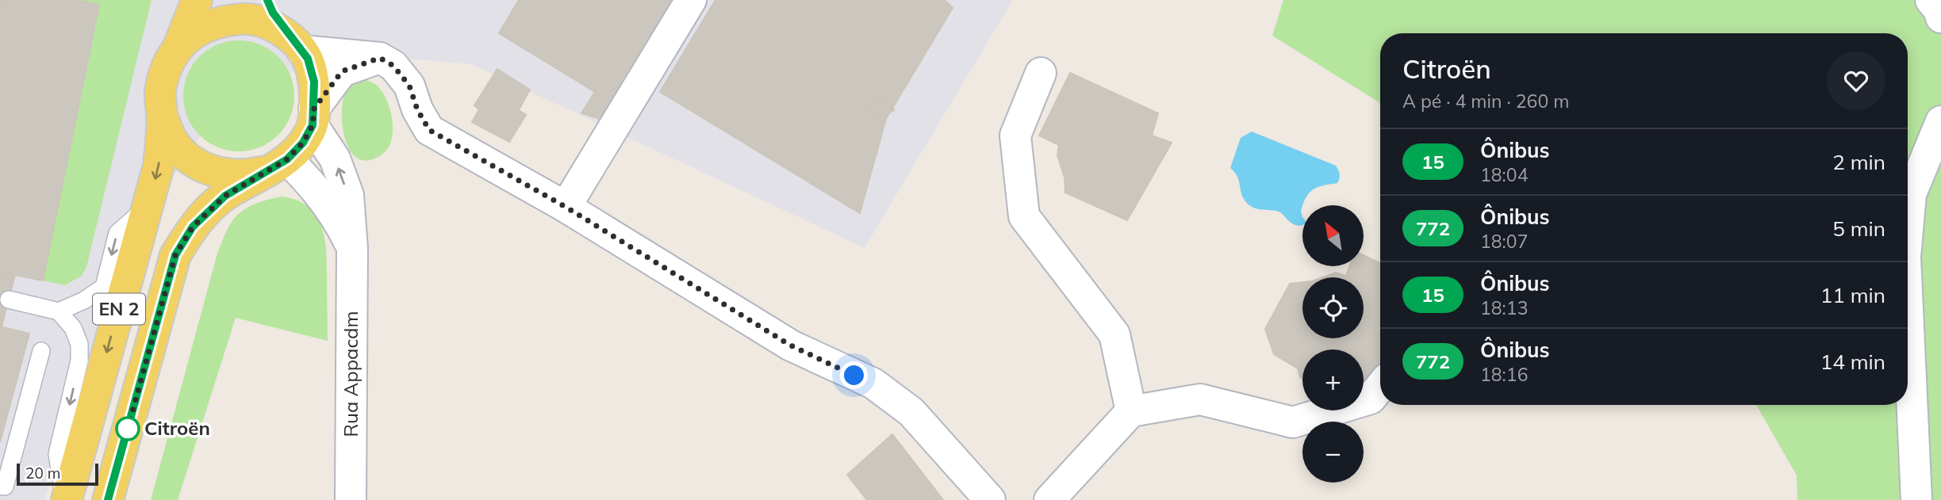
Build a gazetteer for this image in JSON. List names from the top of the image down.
{
  "streets": {
    "main road": ["EN 2"],
    "street": ["Rua Appacdm"]
  },
  "crossings": [
    ["EN 2", "Rua Appacdm"]
  ],
  "places": ["Citroën"],
  "lines": ["bus line 15"],
  "scale_bar": "20 m",
  "north": "top left",
  "page": {
    "heading": ["Citroën", "A pé · 4 min · 260 m"],
    "list": [
      {
        "mark": "15",
        "name": "Ônibus",
        "note": "18:04",
        "value": "2 min"
      },
      {
        "mark": "772",
        "name": "Ônibus",
        "note": "18:07",
        "value": "5 min"
      },
      {
        "mark": "15",
        "name": "Ônibus",
        "note": "18:13",
        "value": "11 min"
      },
      {
        "mark": "772",
        "name": "Ônibus",
        "note": "18:16",
        "value": "14 min"
      }
    ],
    "map_buttons": ["+", "−"],
    "scale": "20 m"
  }
}
